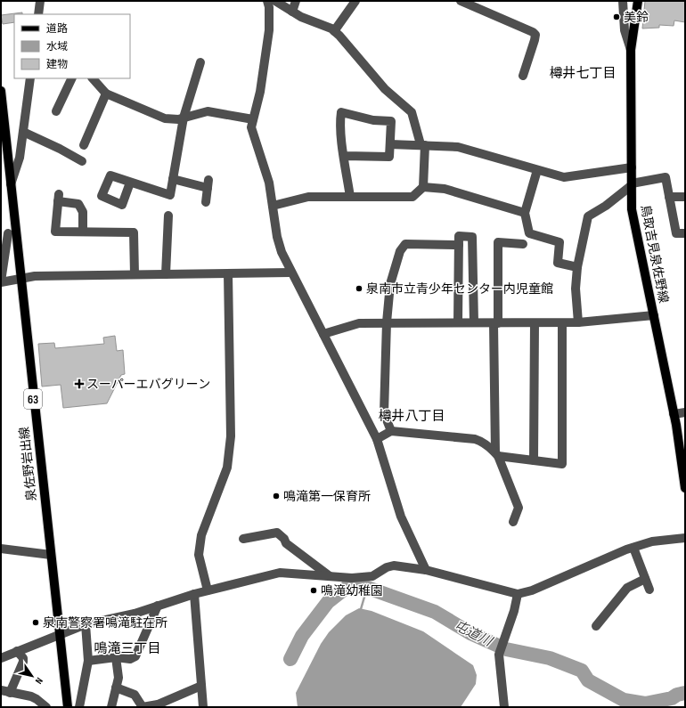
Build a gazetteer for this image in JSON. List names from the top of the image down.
{
  "streets": {
    "main road": ["鳥取吉見泉佐野線", "63", "泉佐野岩出線"]
  },
  "districts": ["樽井七丁目", "樽井八丁目", "鳴滝三丁目"],
  "water": ["屯道川"],
  "places": {
    "other": [
      "美鈴",
      "泉南市立青少年センター内児童館",
      "鳴滝第一保育所",
      "鳴滝幼稚園",
      "泉南警察署鳴滝駐在所"
    ],
    "health": ["スーパーエバグリーン"]
  },
  "legend": ["道路", "水域", "建物"],
  "north": "bottom right"
}
